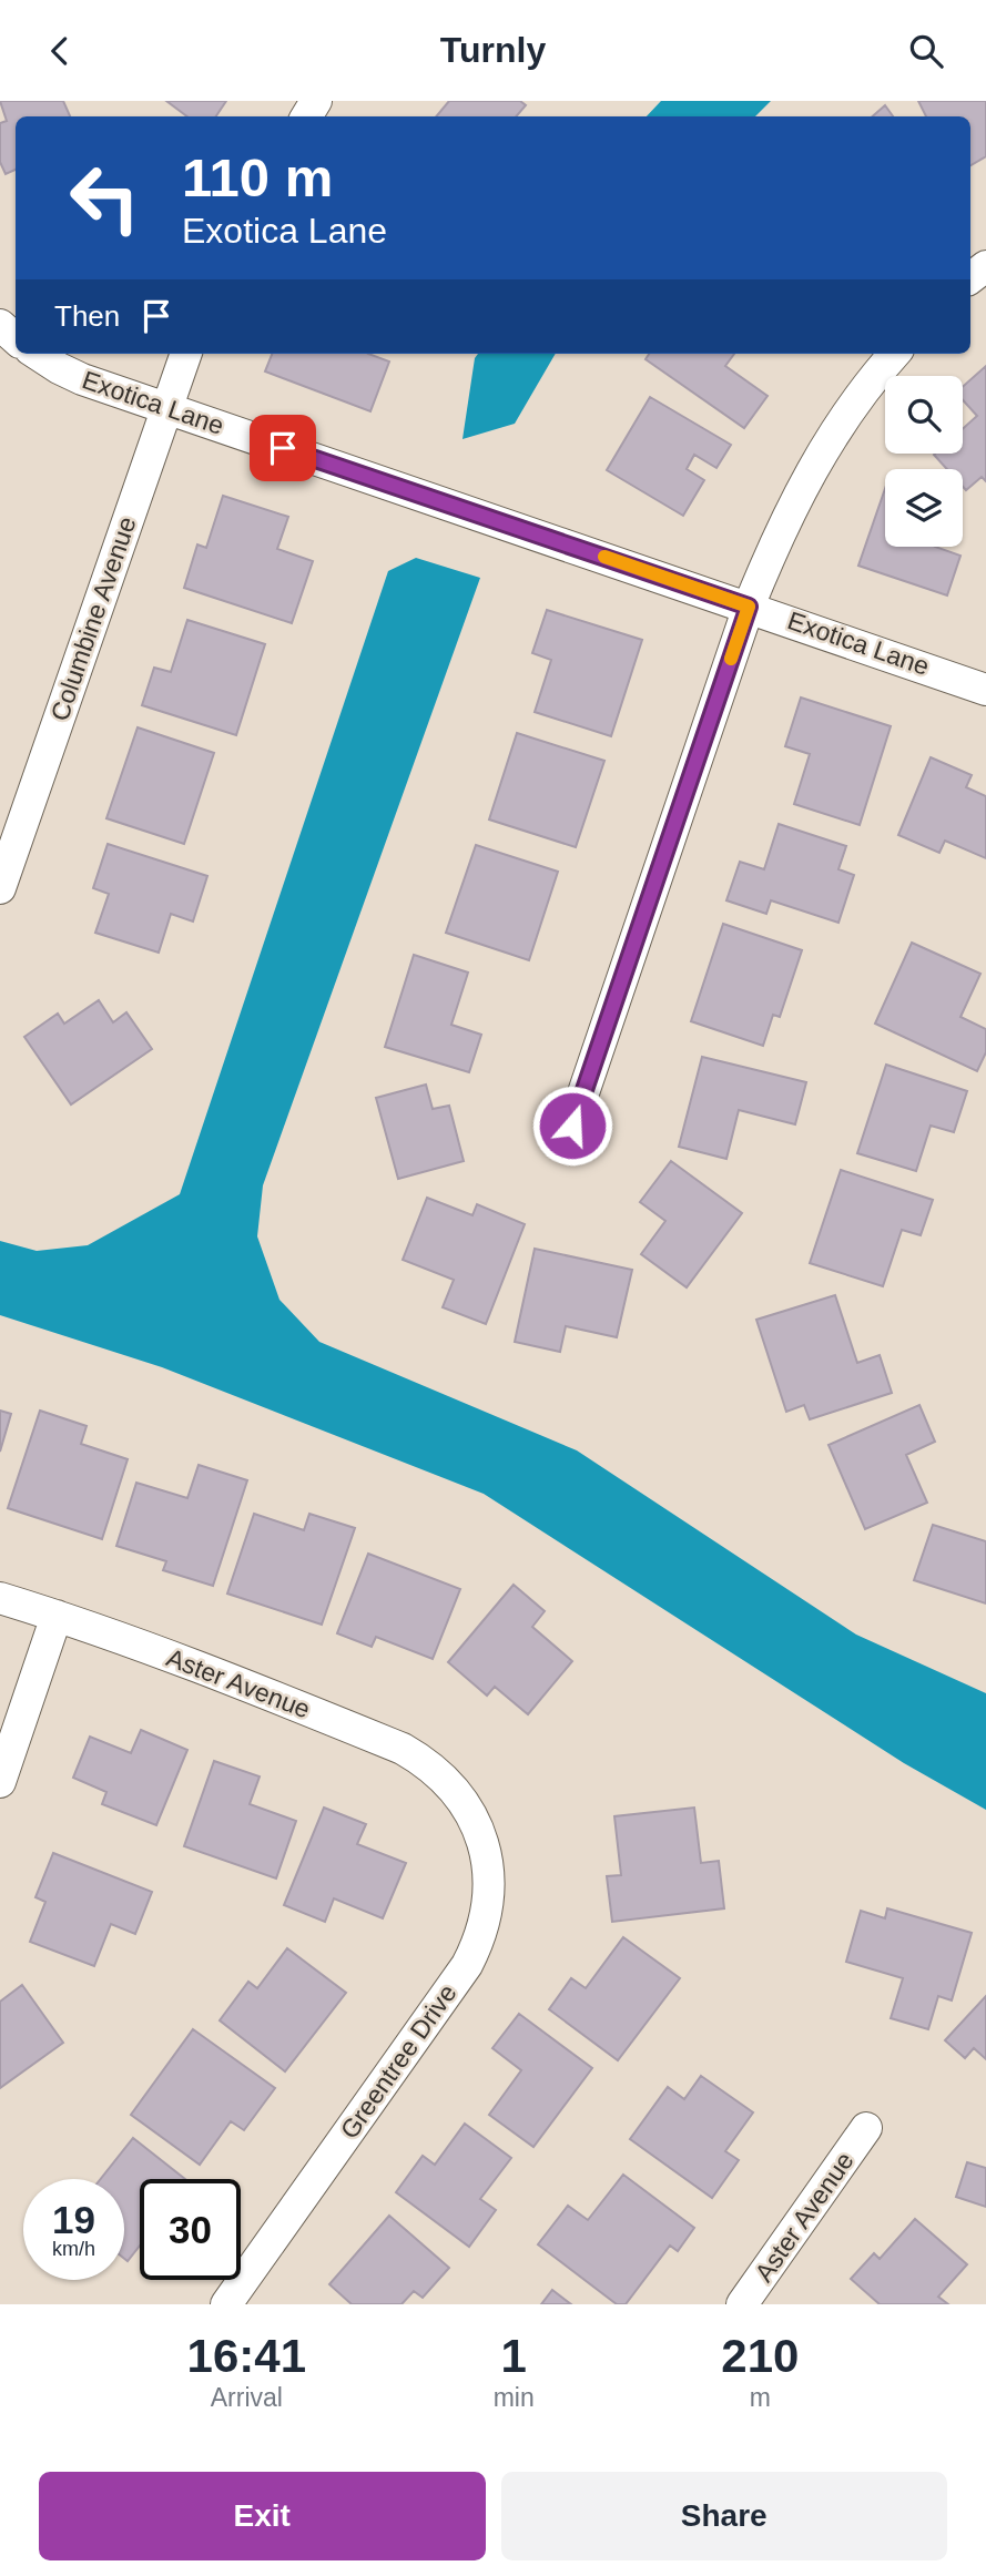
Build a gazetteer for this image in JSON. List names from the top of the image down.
{
  "streets": {
    "street": [
      "Exotica Lane",
      "Columbine Avenue",
      "Aster Avenue",
      "Greentree Drive"
    ]
  },
  "crossings": [
    ["Exotica Lane", "Columbine Avenue"],
    ["Aster Avenue", "Greentree Drive"]
  ],
  "page": {
    "header": "Turnly",
    "turn": ["110 m", "Exotica Lane"],
    "then": "Then",
    "speed": "19 km/h",
    "limit": "30",
    "eta": [
      "16:41",
      "Arrival",
      "1",
      "min",
      "210",
      "m"
    ],
    "buttons": ["Exit", "Share"]
  }
}
